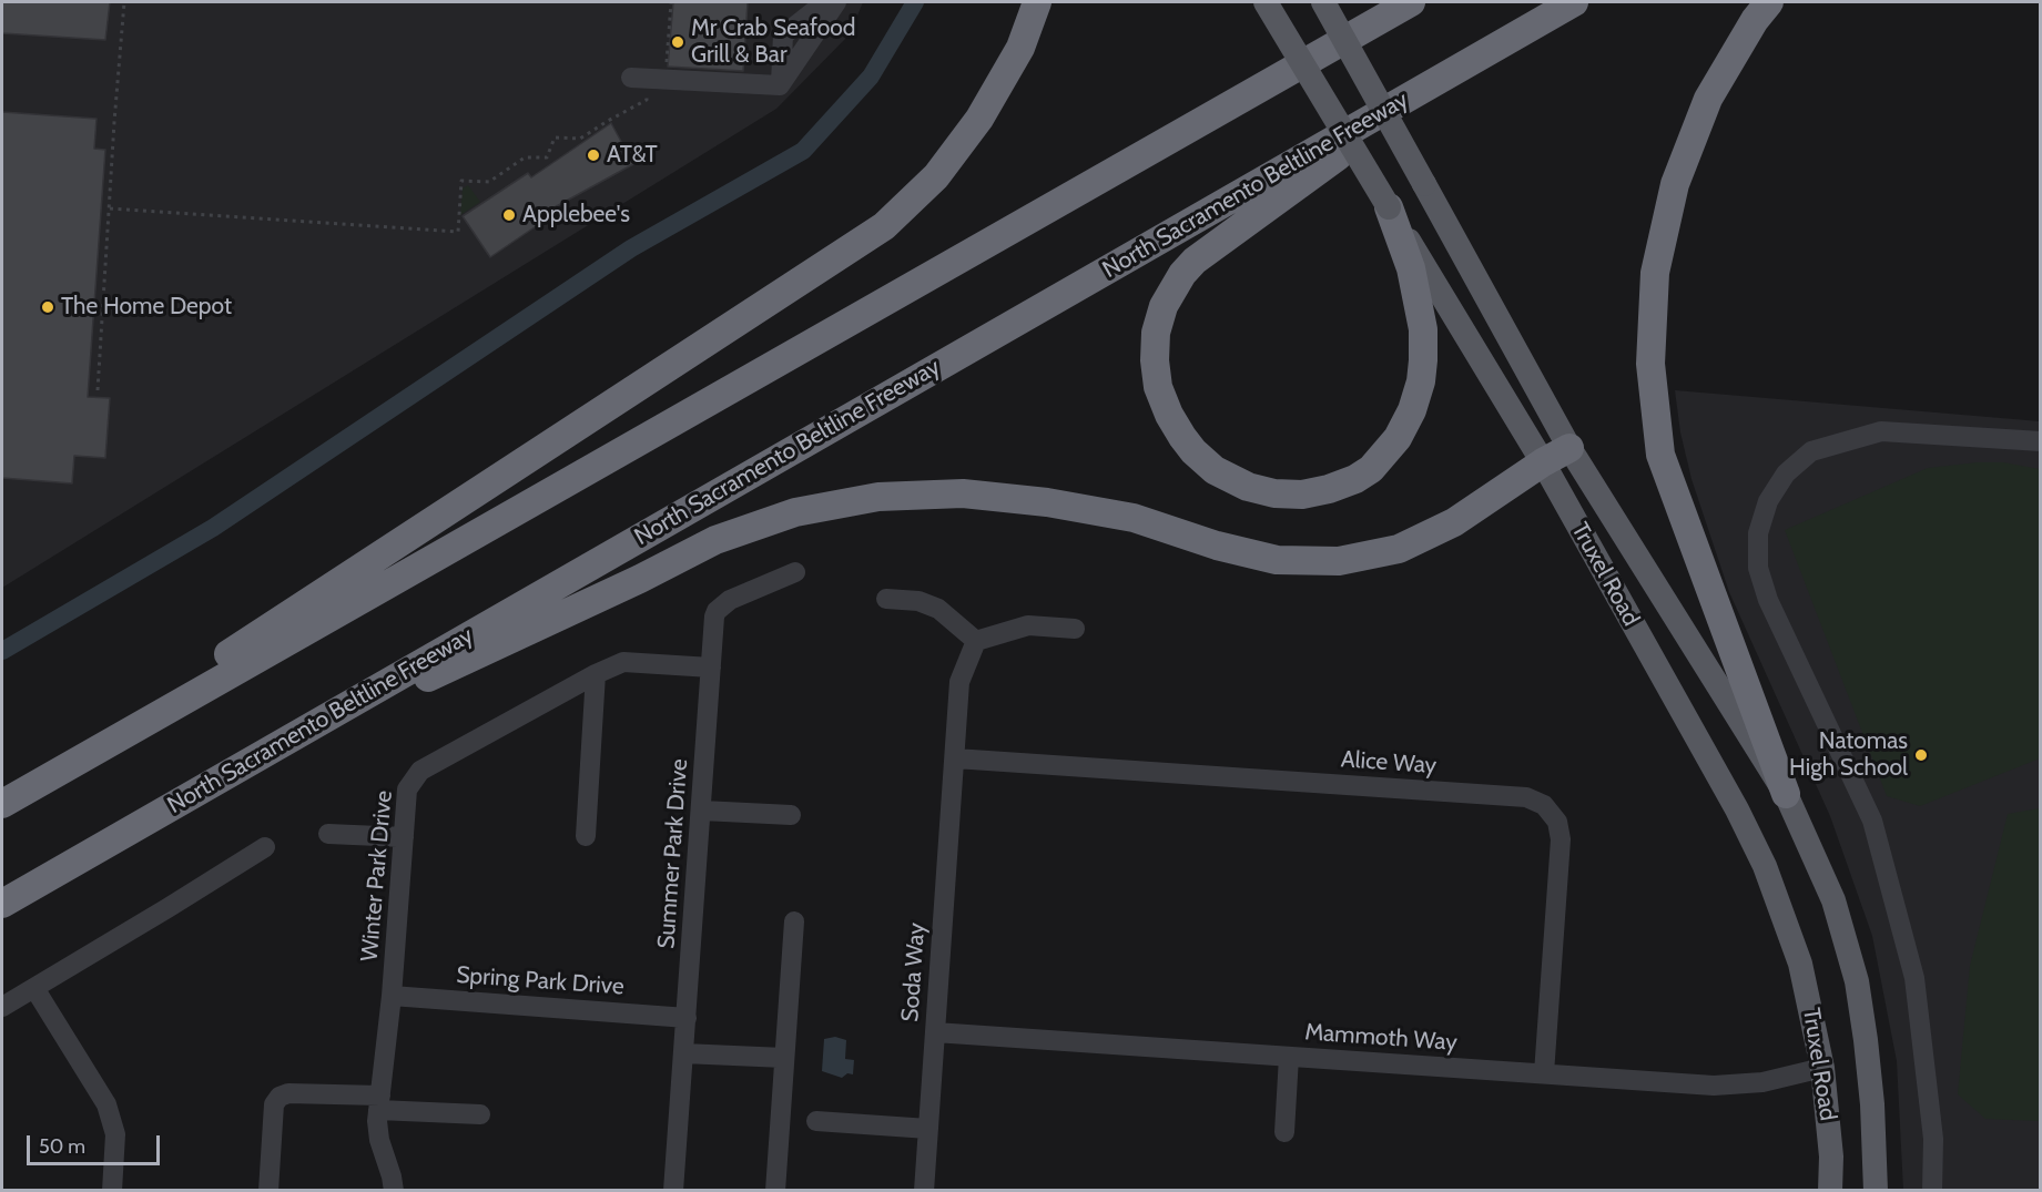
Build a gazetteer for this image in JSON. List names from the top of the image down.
{
  "streets": {
    "highway": ["North Sacramento Beltline Freeway"],
    "main road": ["Truxel Road"],
    "street": [
      "Alice Way",
      "Summer Park Drive",
      "Winter Park Drive",
      "Soda Way",
      "Spring Park Drive",
      "Mammoth Way"
    ]
  },
  "crossings": [
    ["Truxel Road", "Mammoth Way"],
    ["Alice Way", "Soda Way"],
    ["Alice Way", "Mammoth Way"],
    ["Summer Park Drive", "Spring Park Drive"],
    ["Winter Park Drive", "Spring Park Drive"],
    ["Soda Way", "Mammoth Way"]
  ],
  "places": [
    "Mr Crab Seafood Grill & Bar",
    "AT&T",
    "Applebee's",
    "The Home Depot",
    "Natomas High School"
  ],
  "scale_bar": "50 m"
}
